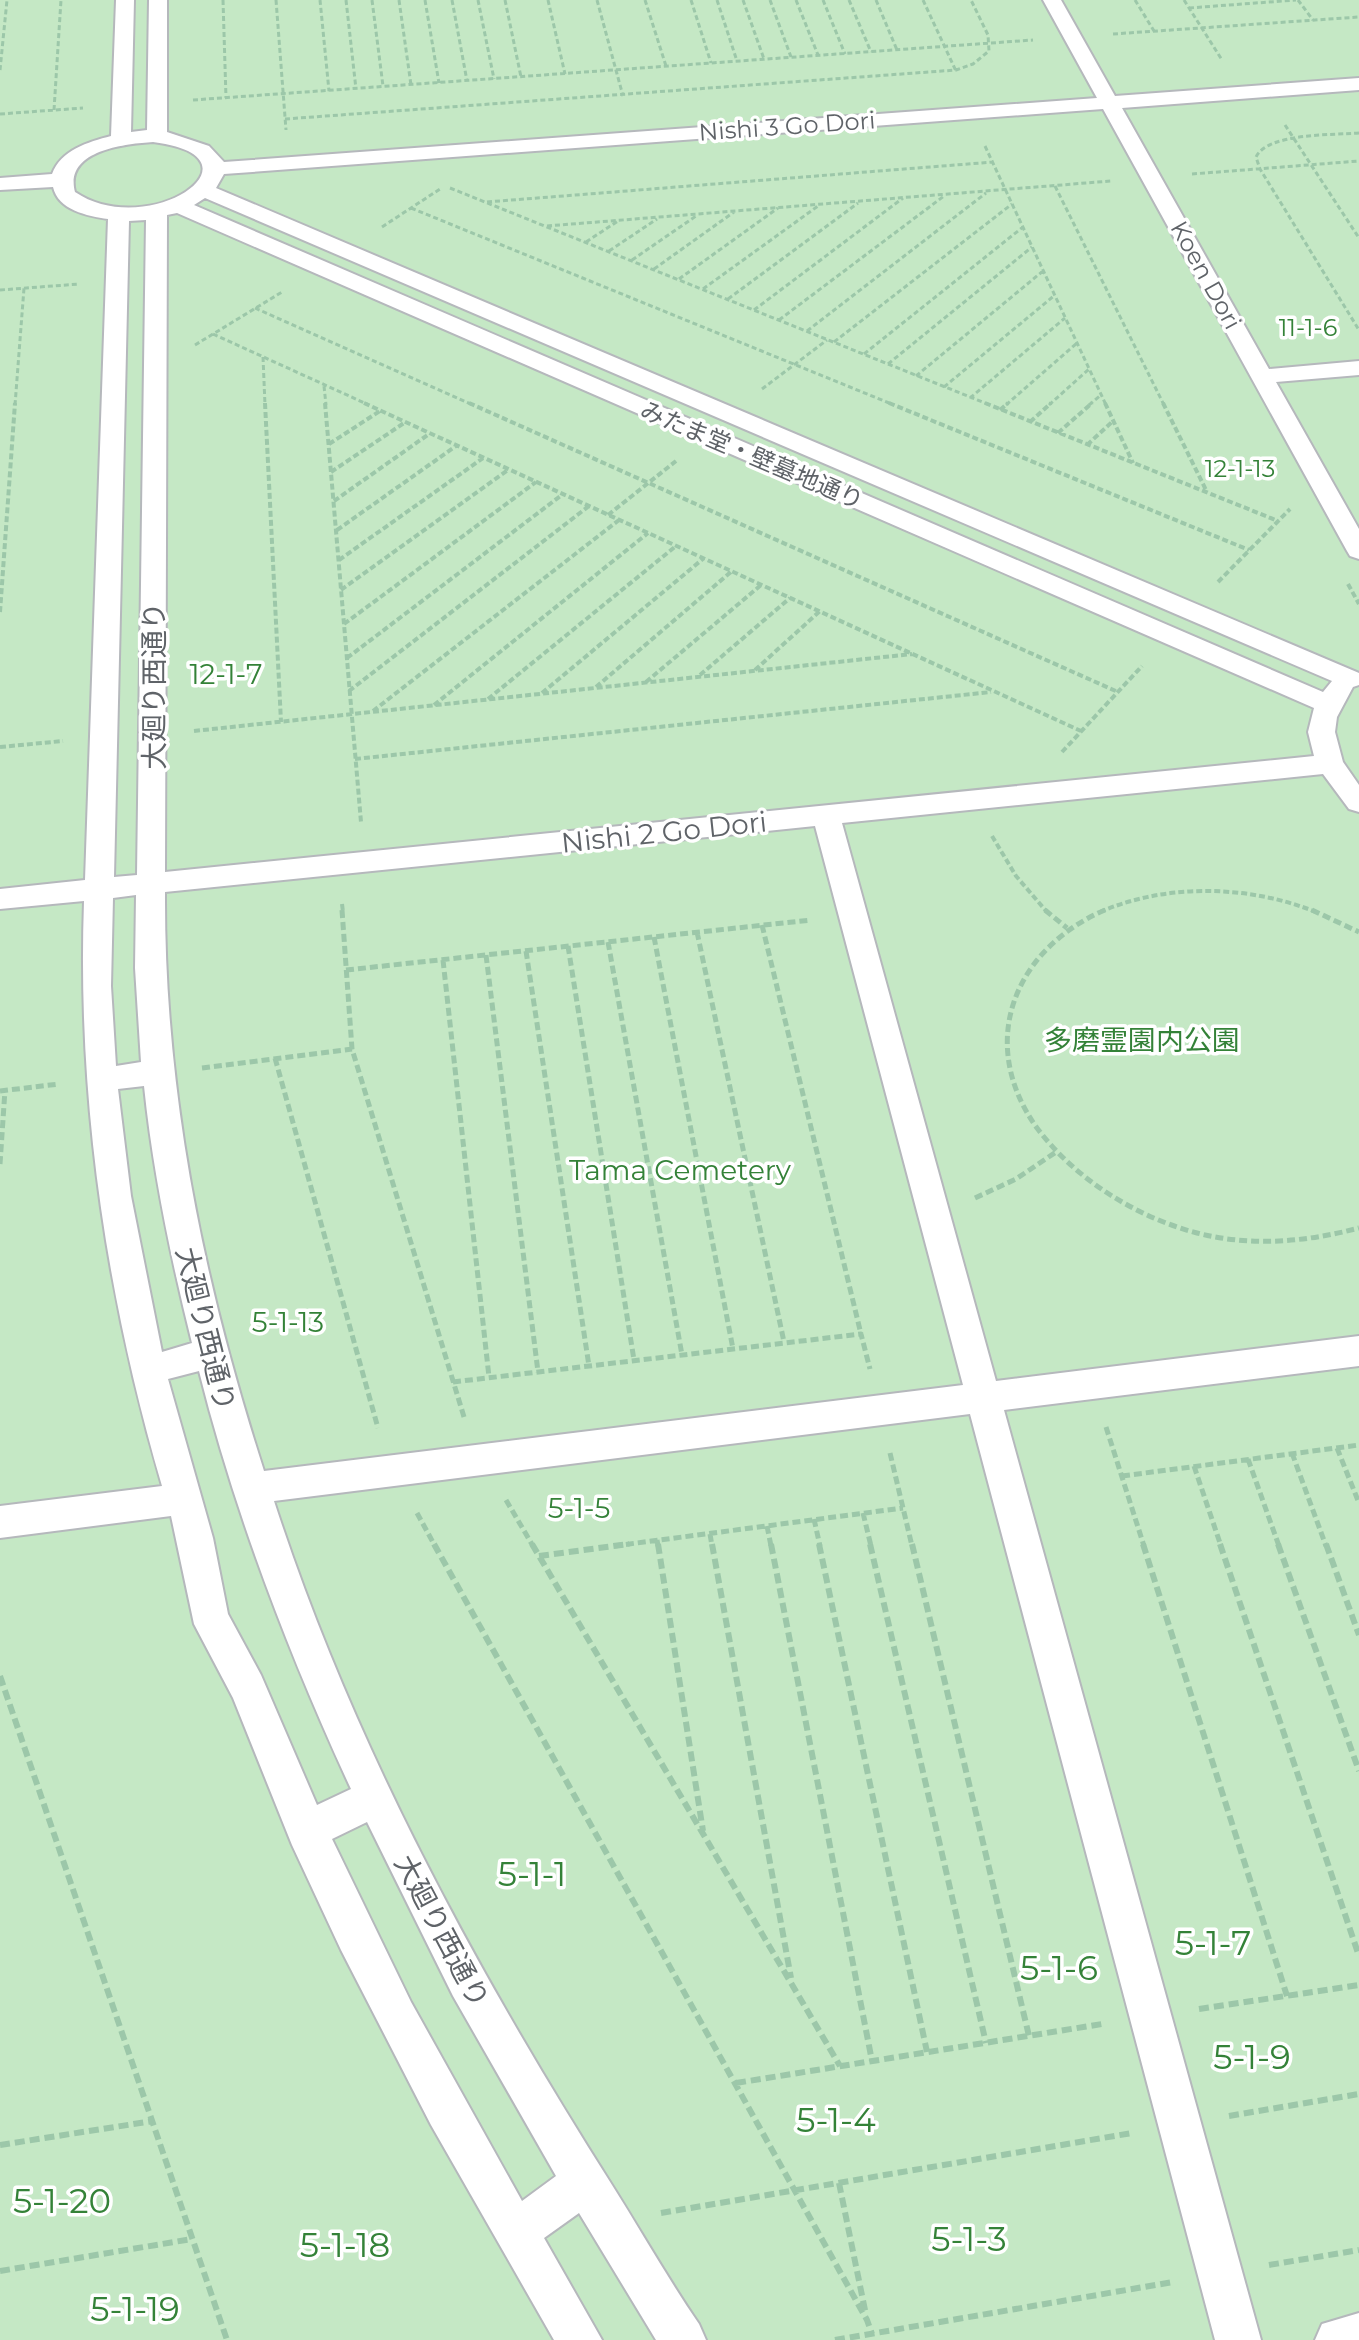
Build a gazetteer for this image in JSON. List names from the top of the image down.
{
  "streets": {
    "lane": [
      "Nishi 3 Go Dori",
      "Koen Dori",
      "みたま堂・壁墓地通り",
      "大廻り西通り",
      "Nishi 2 Go Dori"
    ]
  },
  "crossings": [
    ["Nishi 3 Go Dori", "Koen Dori"],
    ["みたま堂・壁墓地通り", "大廻り西通り"],
    ["大廻り西通り", "Nishi 2 Go Dori"]
  ],
  "parks": [
    "11-1-6",
    "12-1-13",
    "12-1-7",
    "多磨霊園内公園",
    "Tama Cemetery",
    "5-1-13",
    "5-1-5",
    "5-1-1",
    "5-1-7",
    "5-1-6",
    "5-1-9",
    "5-1-4",
    "5-1-20",
    "5-1-3",
    "5-1-18",
    "5-1-19"
  ]
}
